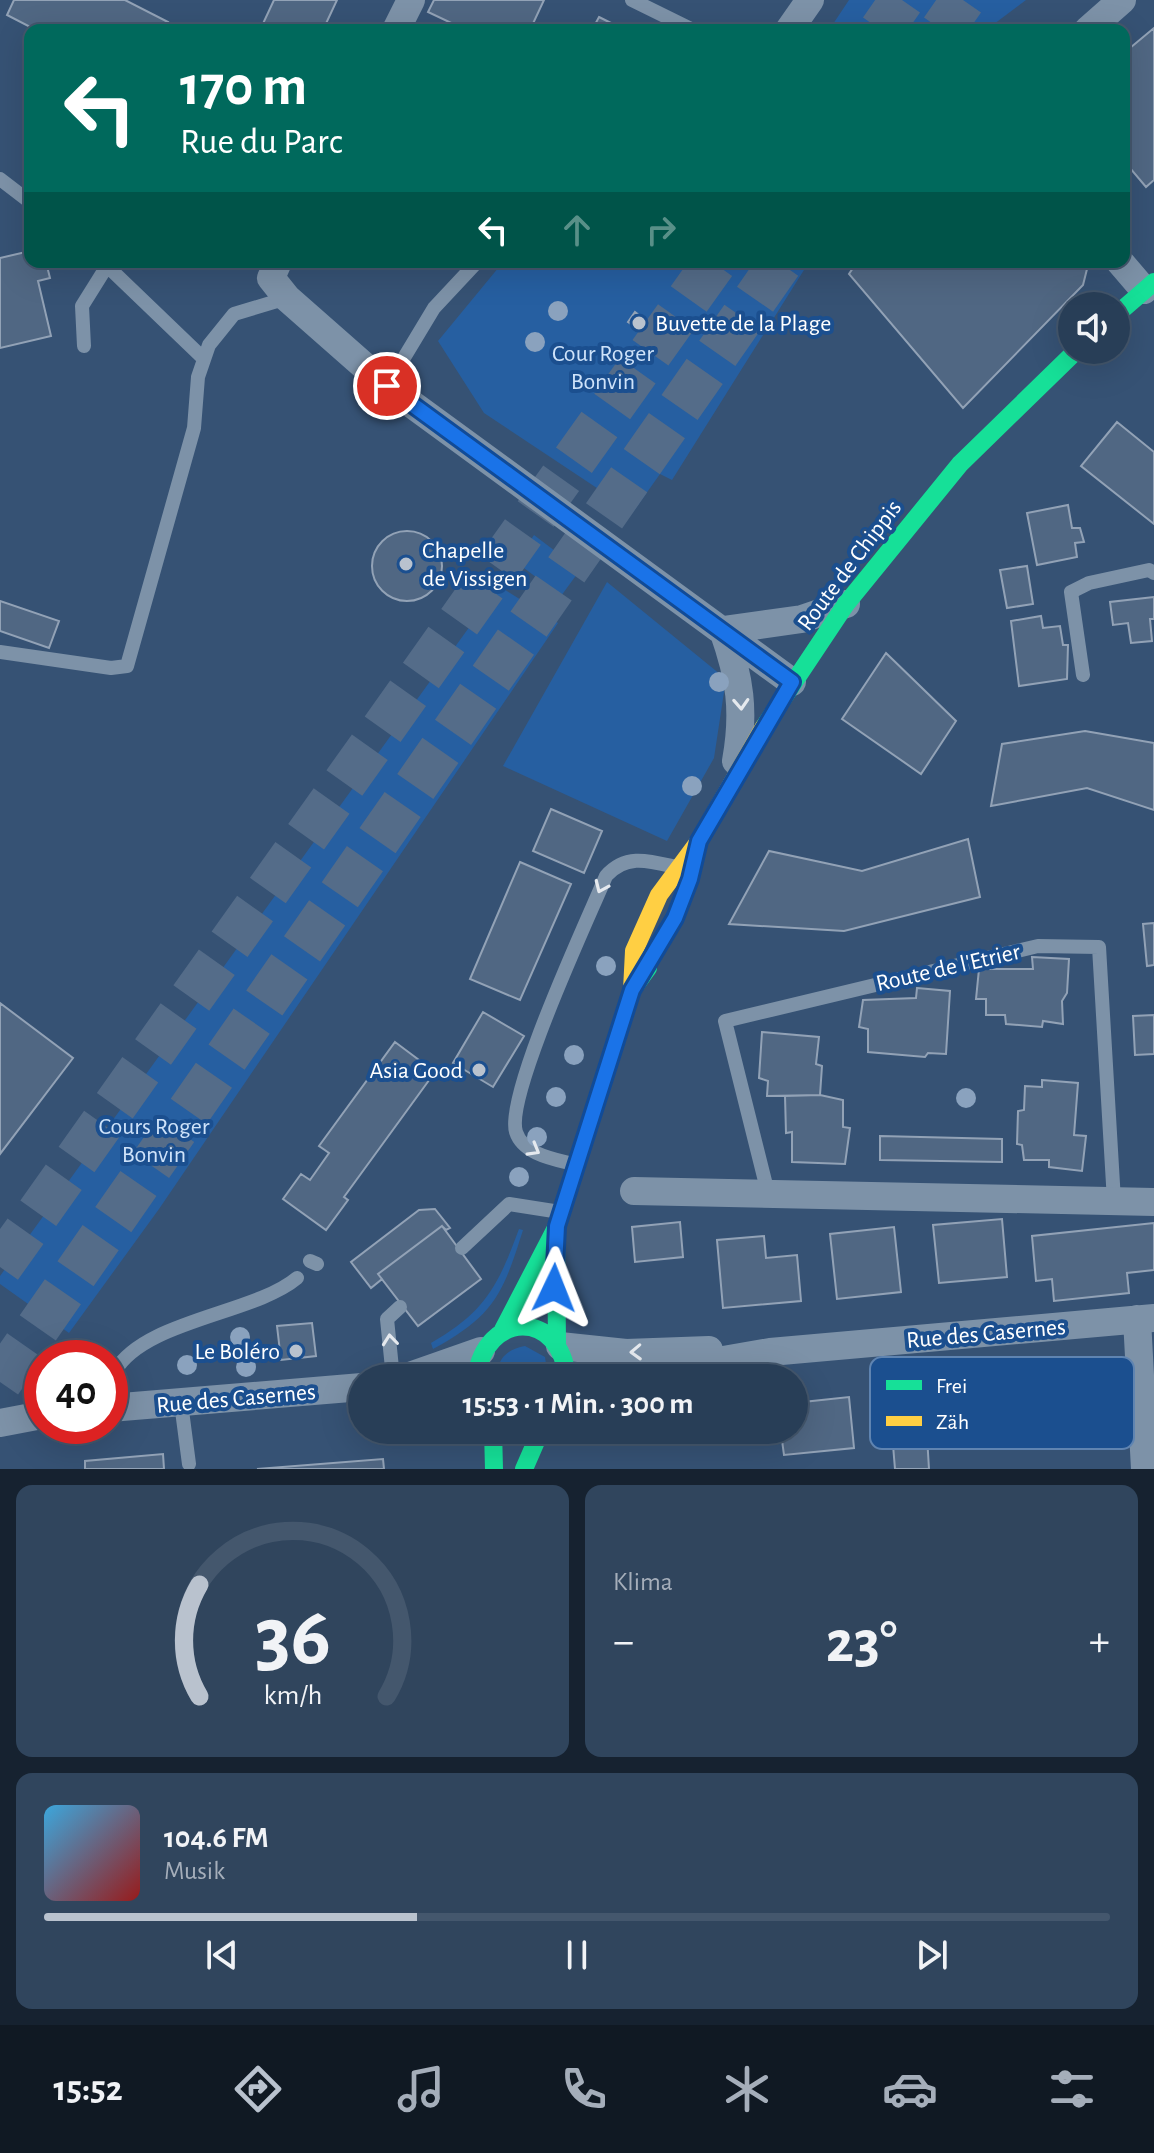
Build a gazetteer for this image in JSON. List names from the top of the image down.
{
  "streets": {
    "street": ["Route de Chippis", "Rue des Casernes"],
    "lane": ["Route de l'Etrier"]
  },
  "crossings": [
    ["Route de Chippis", "Rue des Casernes"]
  ],
  "parks": ["Cour Roger Bonvin", "Cours Roger Bonvin"],
  "places": [
    "Buvette de la Plage",
    "Chapelle de Vissigen",
    "Asia Good",
    "Le Boléro"
  ],
  "legend": ["Frei", "Zäh"],
  "page": {
    "turn": ["170 m", "Rue du Parc"],
    "limit": "40",
    "trip": "15:53 · 1 Min. · 300 m",
    "tile": "Klima",
    "heat": ["−", "23°", "+"],
    "song": ["104.6 FM", "Musik"],
    "tabs": "15:52",
    "gauge": ["36", "km/h"]
  }
}
